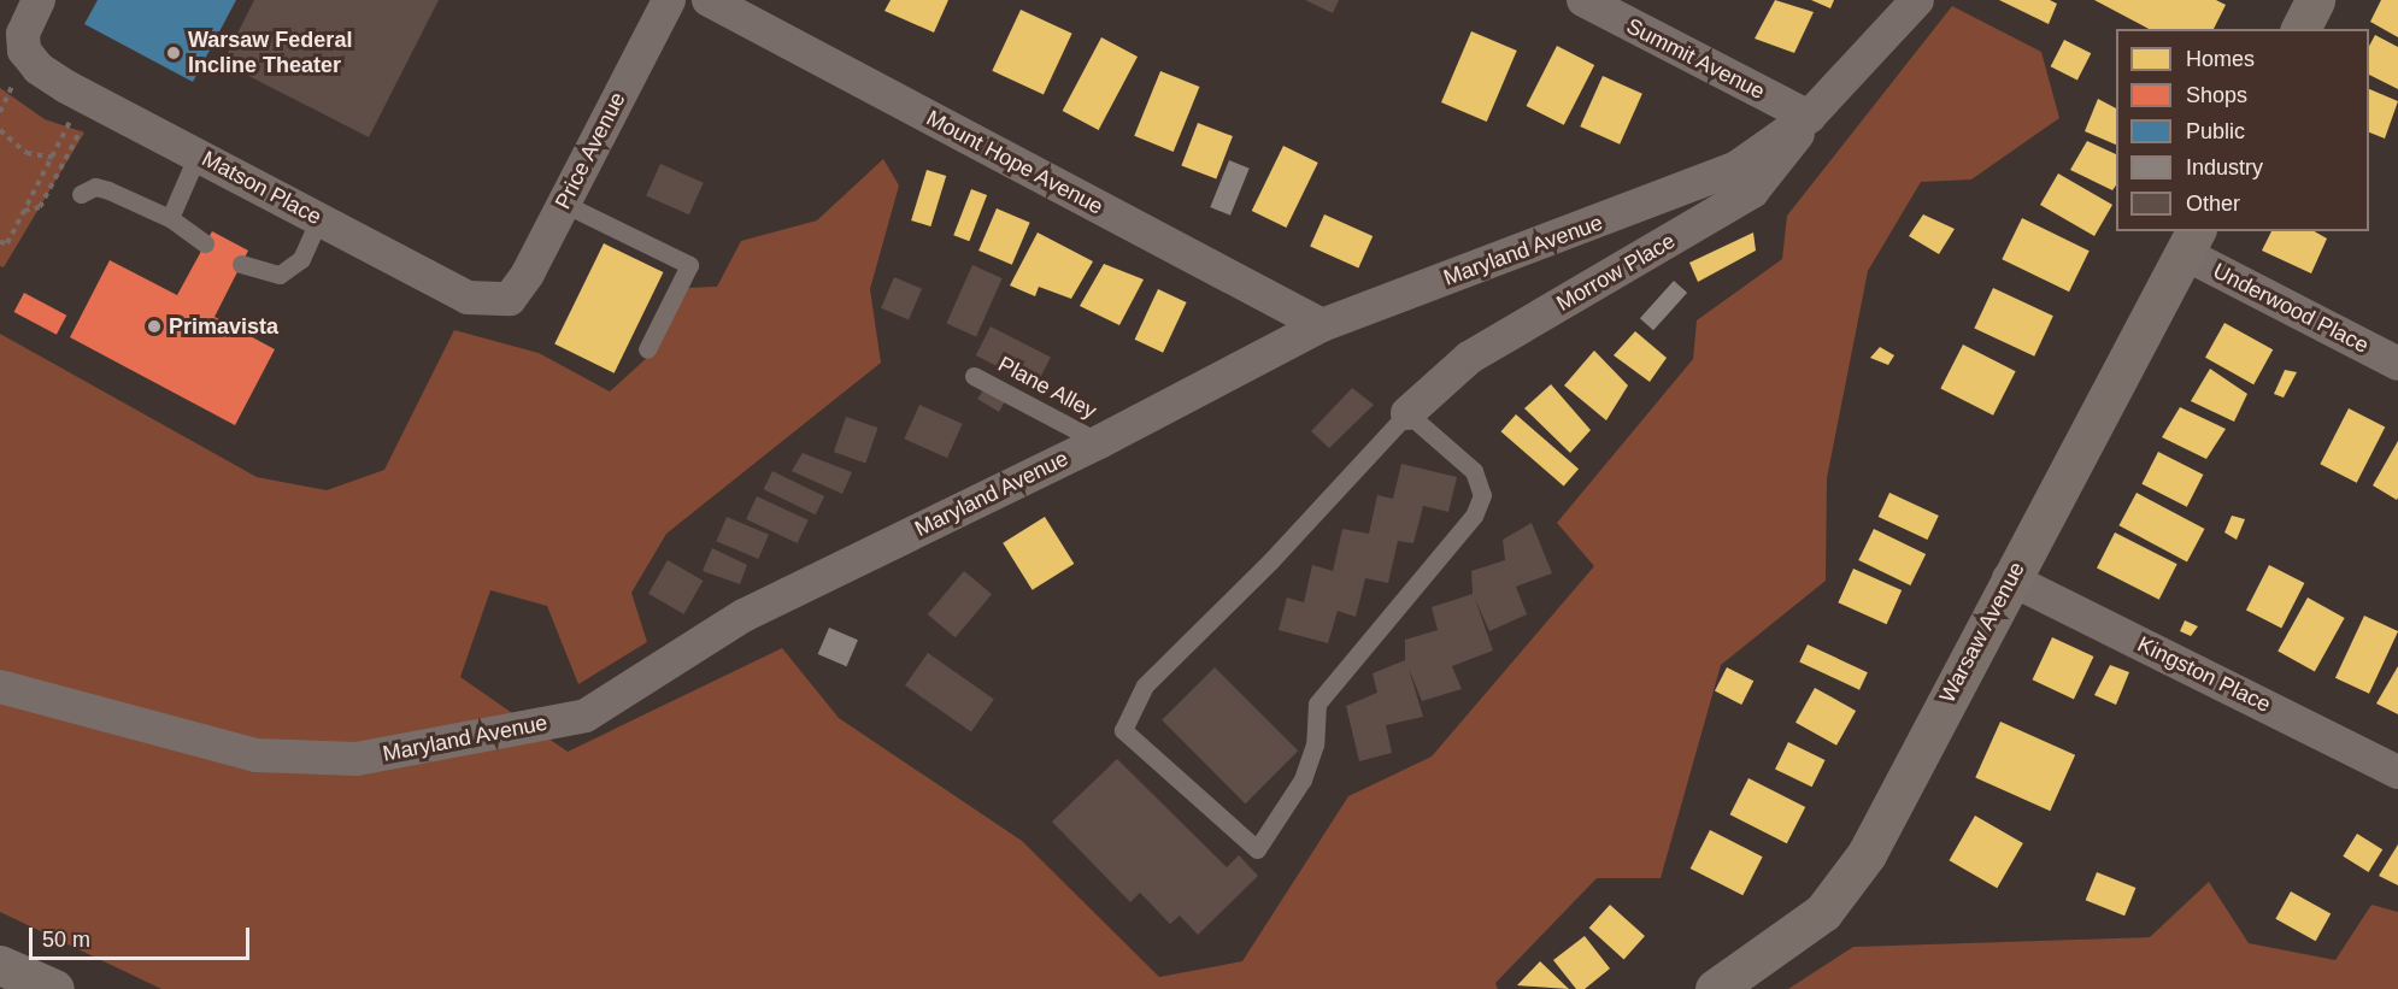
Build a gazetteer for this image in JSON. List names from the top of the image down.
{
  "streets": {
    "main road": ["Warsaw Avenue"],
    "street": [
      "Summit Avenue",
      "Price Avenue",
      "Mount Hope Avenue",
      "Matson Place",
      "Maryland Avenue",
      "Morrow Place",
      "Underwood Place",
      "Kingston Place"
    ],
    "lane": ["Plane Alley"]
  },
  "crossings": [
    ["Summit Avenue", "Maryland Avenue"],
    ["Summit Avenue", "Morrow Place"],
    ["Price Avenue", "Matson Place"],
    ["Mount Hope Avenue", "Maryland Avenue"],
    ["Maryland Avenue", "Morrow Place"],
    ["Maryland Avenue", "Plane Alley"],
    ["Underwood Place", "Warsaw Avenue"],
    ["Warsaw Avenue", "Kingston Place"]
  ],
  "places": ["Warsaw Federal Incline Theater", "Primavista"],
  "legend": [
    "Homes",
    "Shops",
    "Public",
    "Industry",
    "Other"
  ],
  "scale_bar": "50 m"
}
